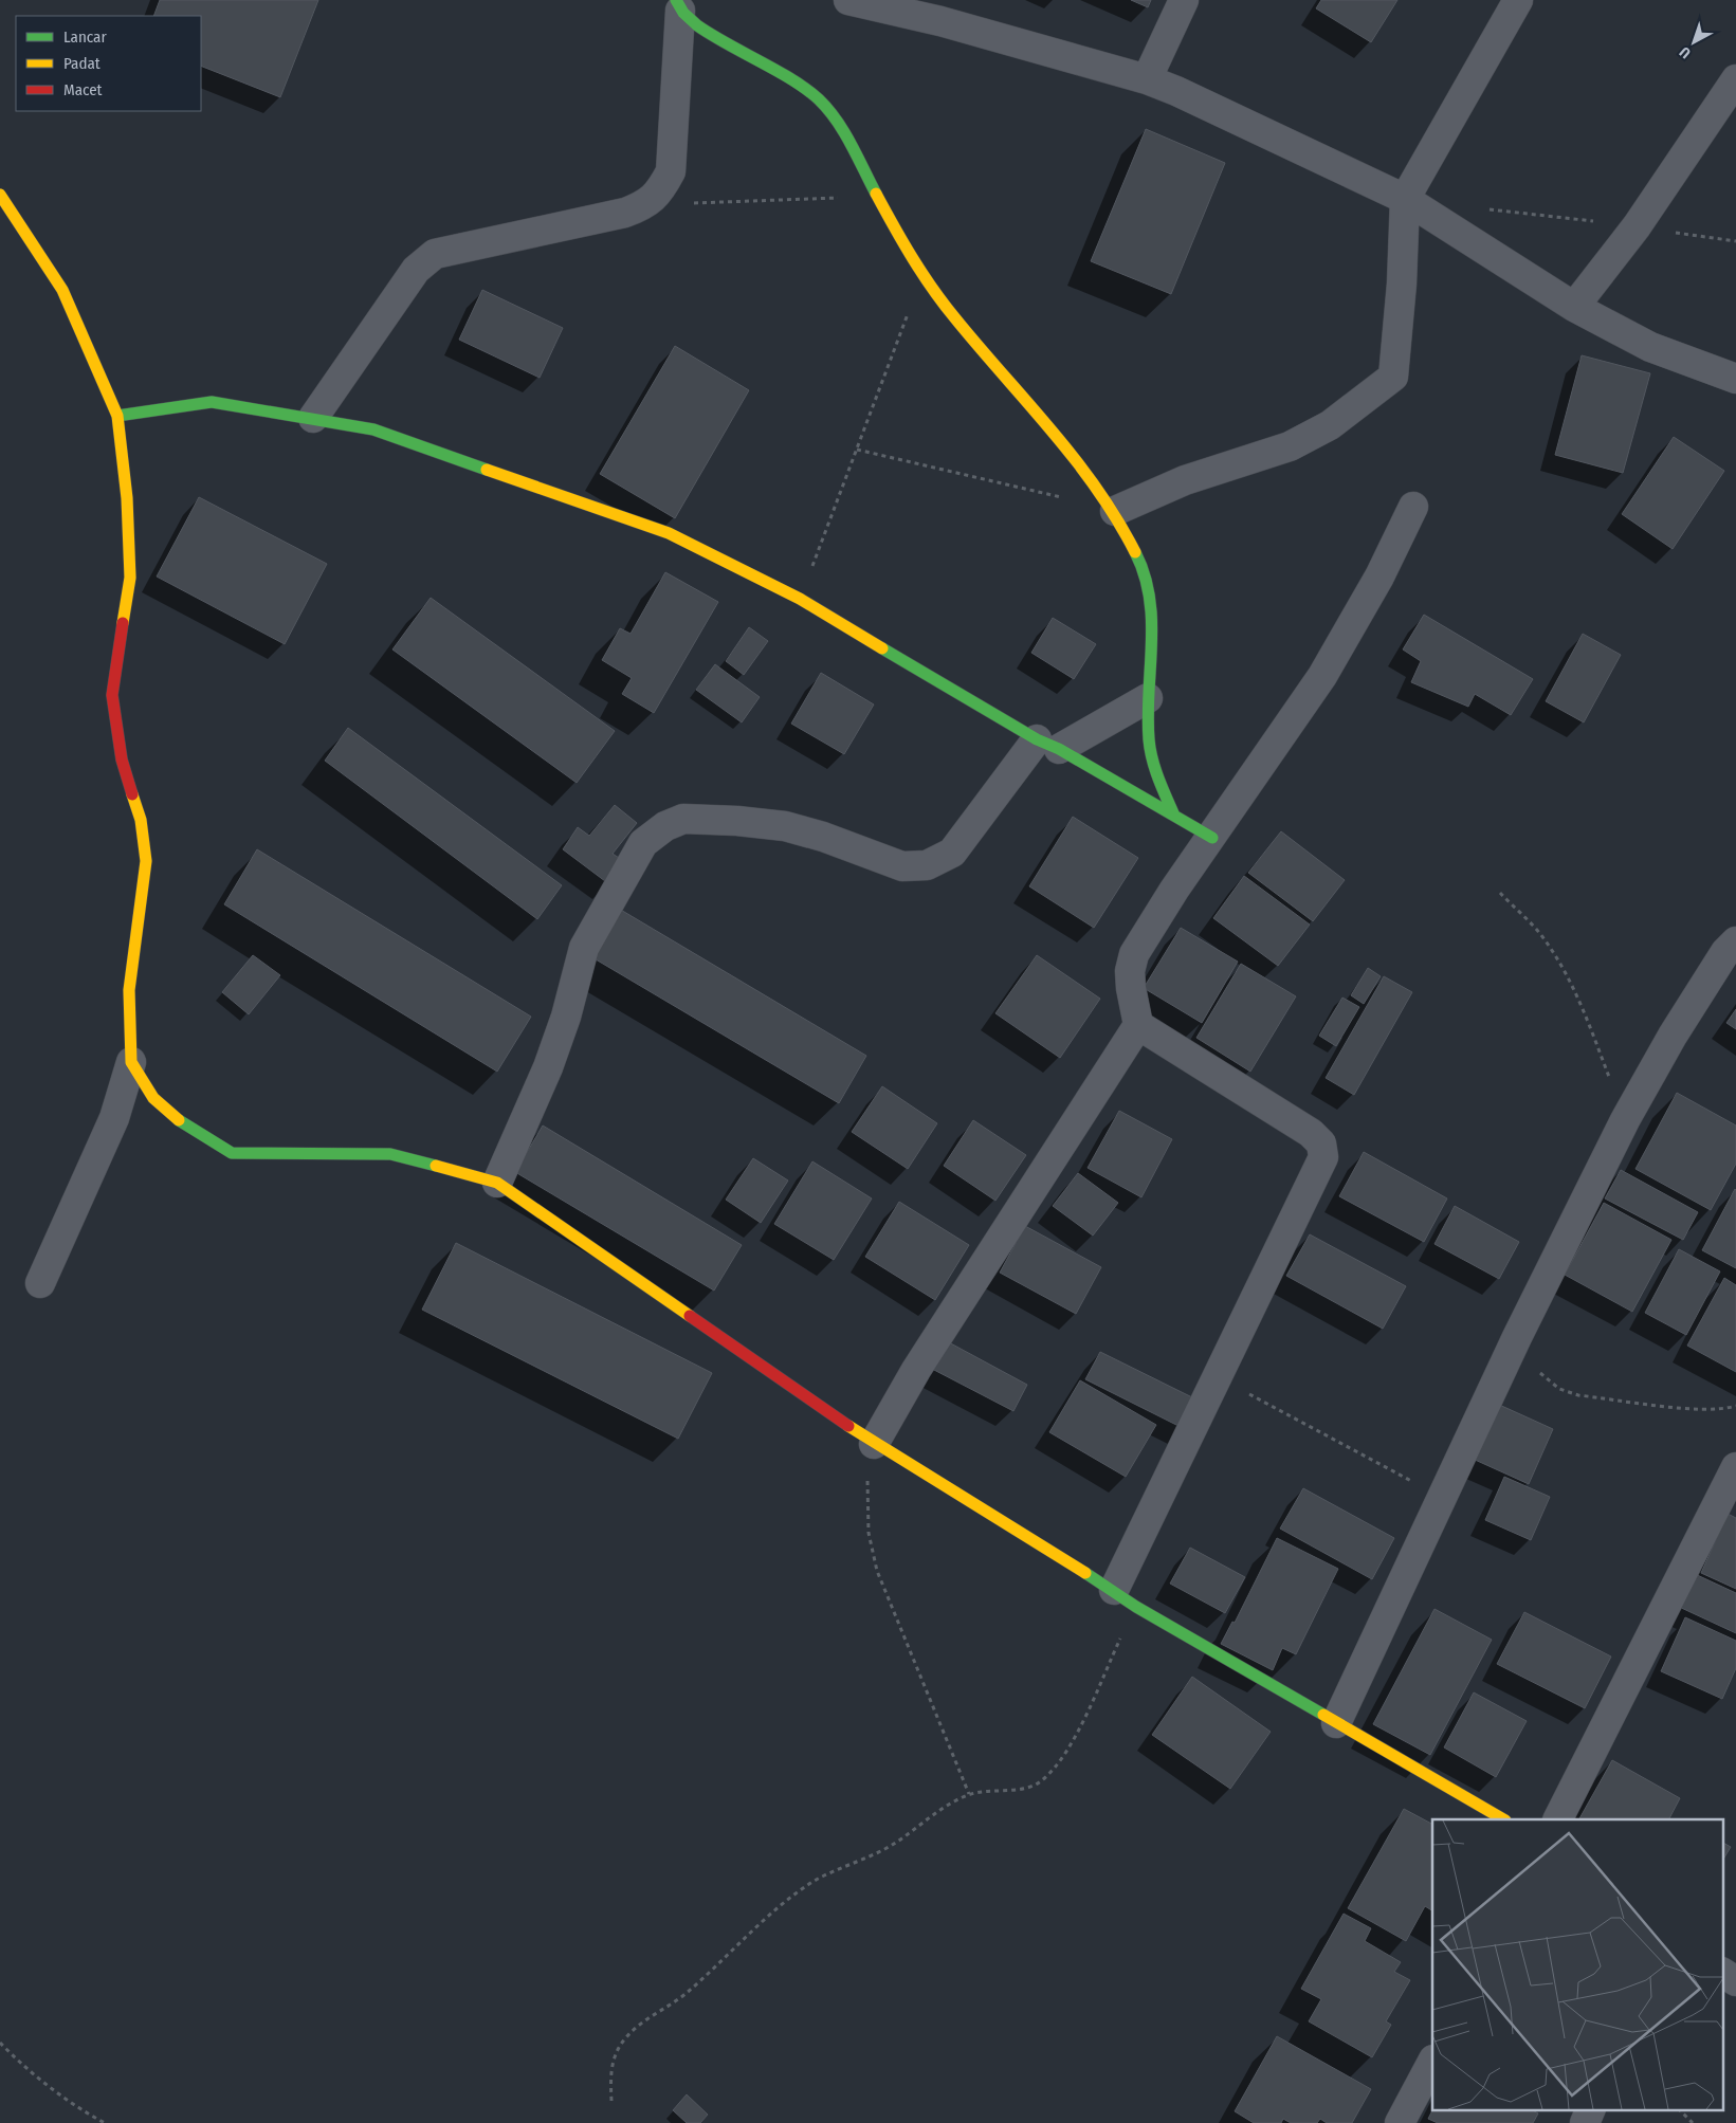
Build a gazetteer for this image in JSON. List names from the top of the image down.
{
  "legend": ["Lancar", "Padat", "Macet"],
  "north": "bottom left"
}
